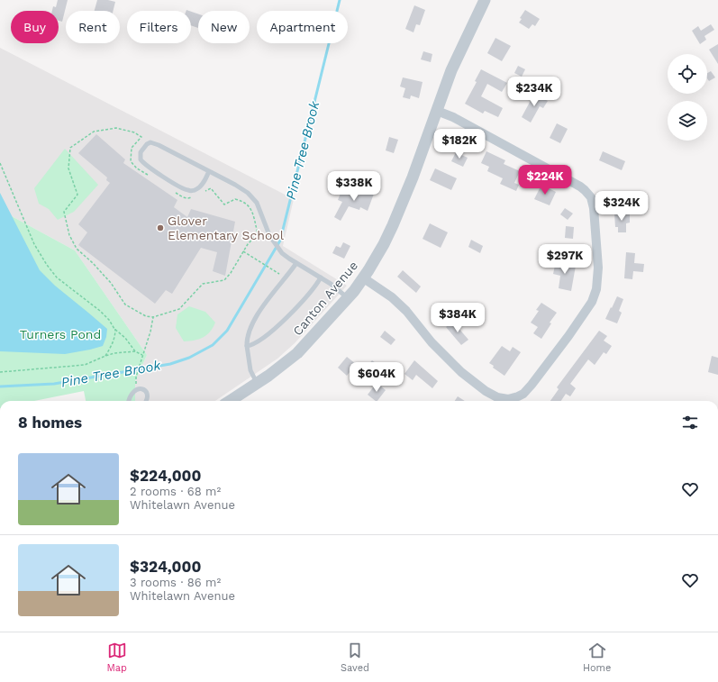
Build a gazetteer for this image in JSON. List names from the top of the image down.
{
  "streets": {
    "street": ["Canton Avenue"]
  },
  "water": ["Pine Tree Brook"],
  "parks": ["Turners Pond"],
  "places": ["Glover Elementary School"],
  "page": {
    "chip": [
      "Buy",
      "Rent",
      "Filters",
      "New",
      "Apartment"
    ],
    "price": [
      "$234K",
      "$182K",
      "$224K",
      "$338K",
      "$324K",
      "$297K",
      "$384K",
      "$604K"
    ],
    "heading": "8 homes",
    "list": [
      {
        "name": "$224,000",
        "note": "2 rooms · 68 m² · Whitelawn Avenue"
      },
      {
        "name": "$324,000",
        "note": "3 rooms · 86 m² · Whitelawn Avenue"
      }
    ],
    "tabs": ["Map", "Saved", "Home"]
  }
}
